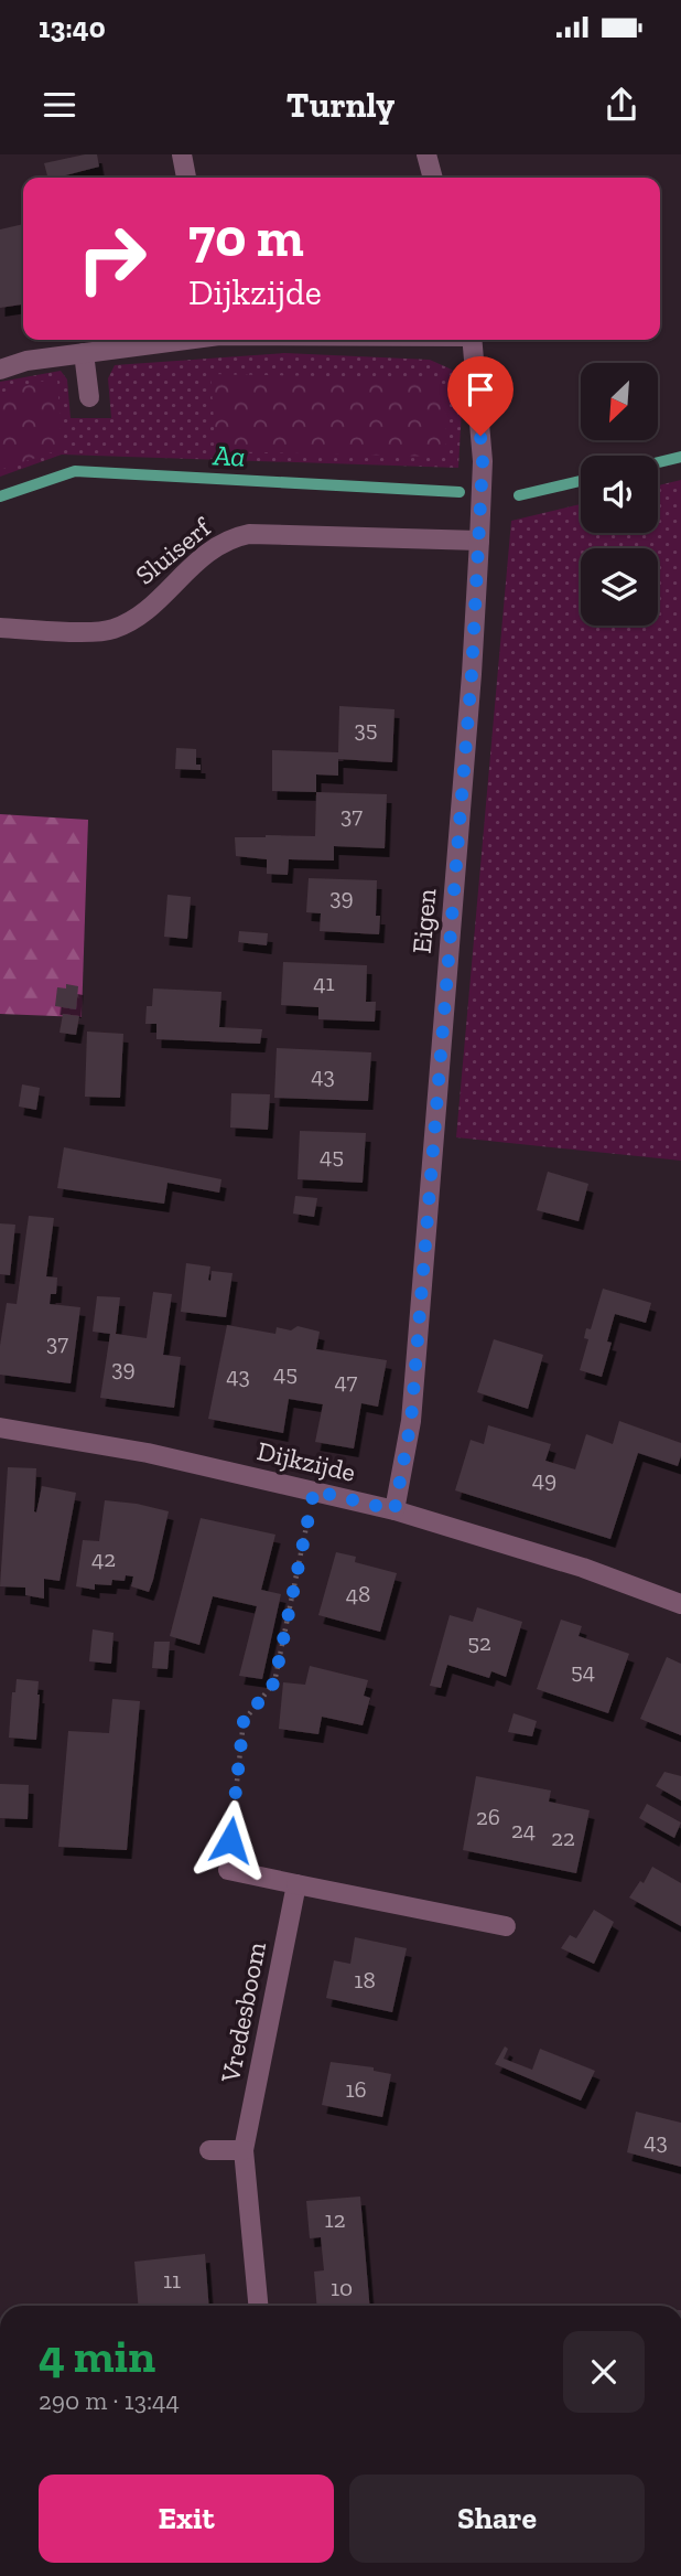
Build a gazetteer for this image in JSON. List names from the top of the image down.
{
  "streets": {
    "street": [
      "Sluiserf",
      "Eigen",
      "Dijkzijde",
      "Vredesboom"
    ]
  },
  "crossings": [
    ["Sluiserf", "Eigen"],
    ["Eigen", "Dijkzijde"]
  ],
  "water": ["Aa"],
  "house_numbers": [
    "35",
    "37",
    "39",
    "41",
    "43",
    "45",
    "37",
    "39",
    "45",
    "43",
    "47",
    "49",
    "42",
    "48",
    "52",
    "54",
    "26",
    "24",
    "22",
    "18",
    "16",
    "43",
    "12",
    "11",
    "10"
  ],
  "north": "bottom left",
  "page": {
    "status": "13:40",
    "header": "Turnly",
    "turn": ["70 m", "Dijkzijde"],
    "heading": ["4 min", "290 m · 13:44"],
    "buttons": ["Exit", "Share"]
  }
}
